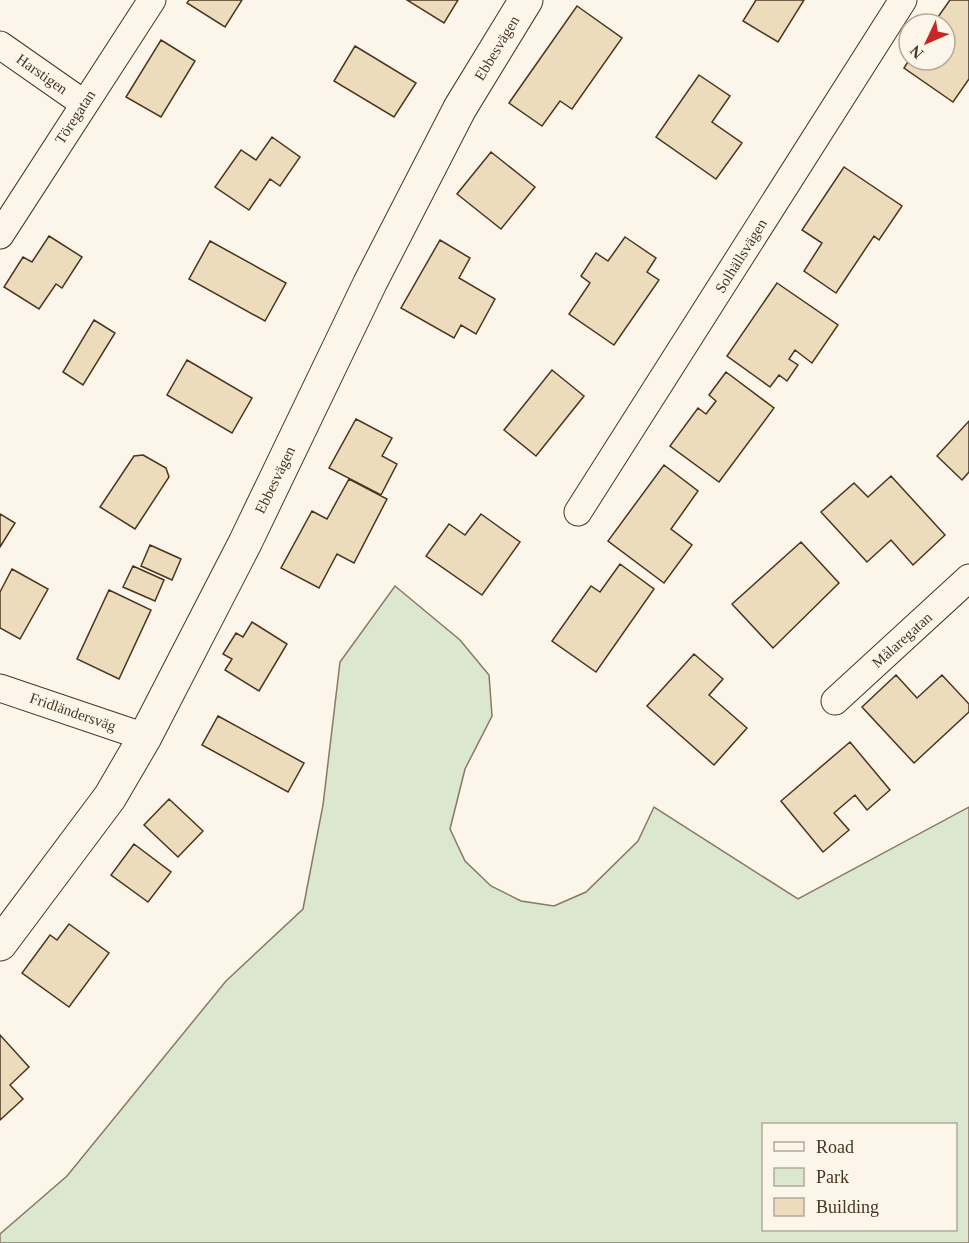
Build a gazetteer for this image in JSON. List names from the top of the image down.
{
  "streets": {
    "street": [
      "Ebbesvägen",
      "Harstigen",
      "Töregatan",
      "Solhällsvägen",
      "Målaregatan",
      "Fridländersväg"
    ]
  },
  "crossings": [
    ["Ebbesvägen", "Fridländersväg"],
    ["Harstigen", "Töregatan"]
  ],
  "legend": ["Road", "Park", "Building"],
  "north": "bottom left"
}
